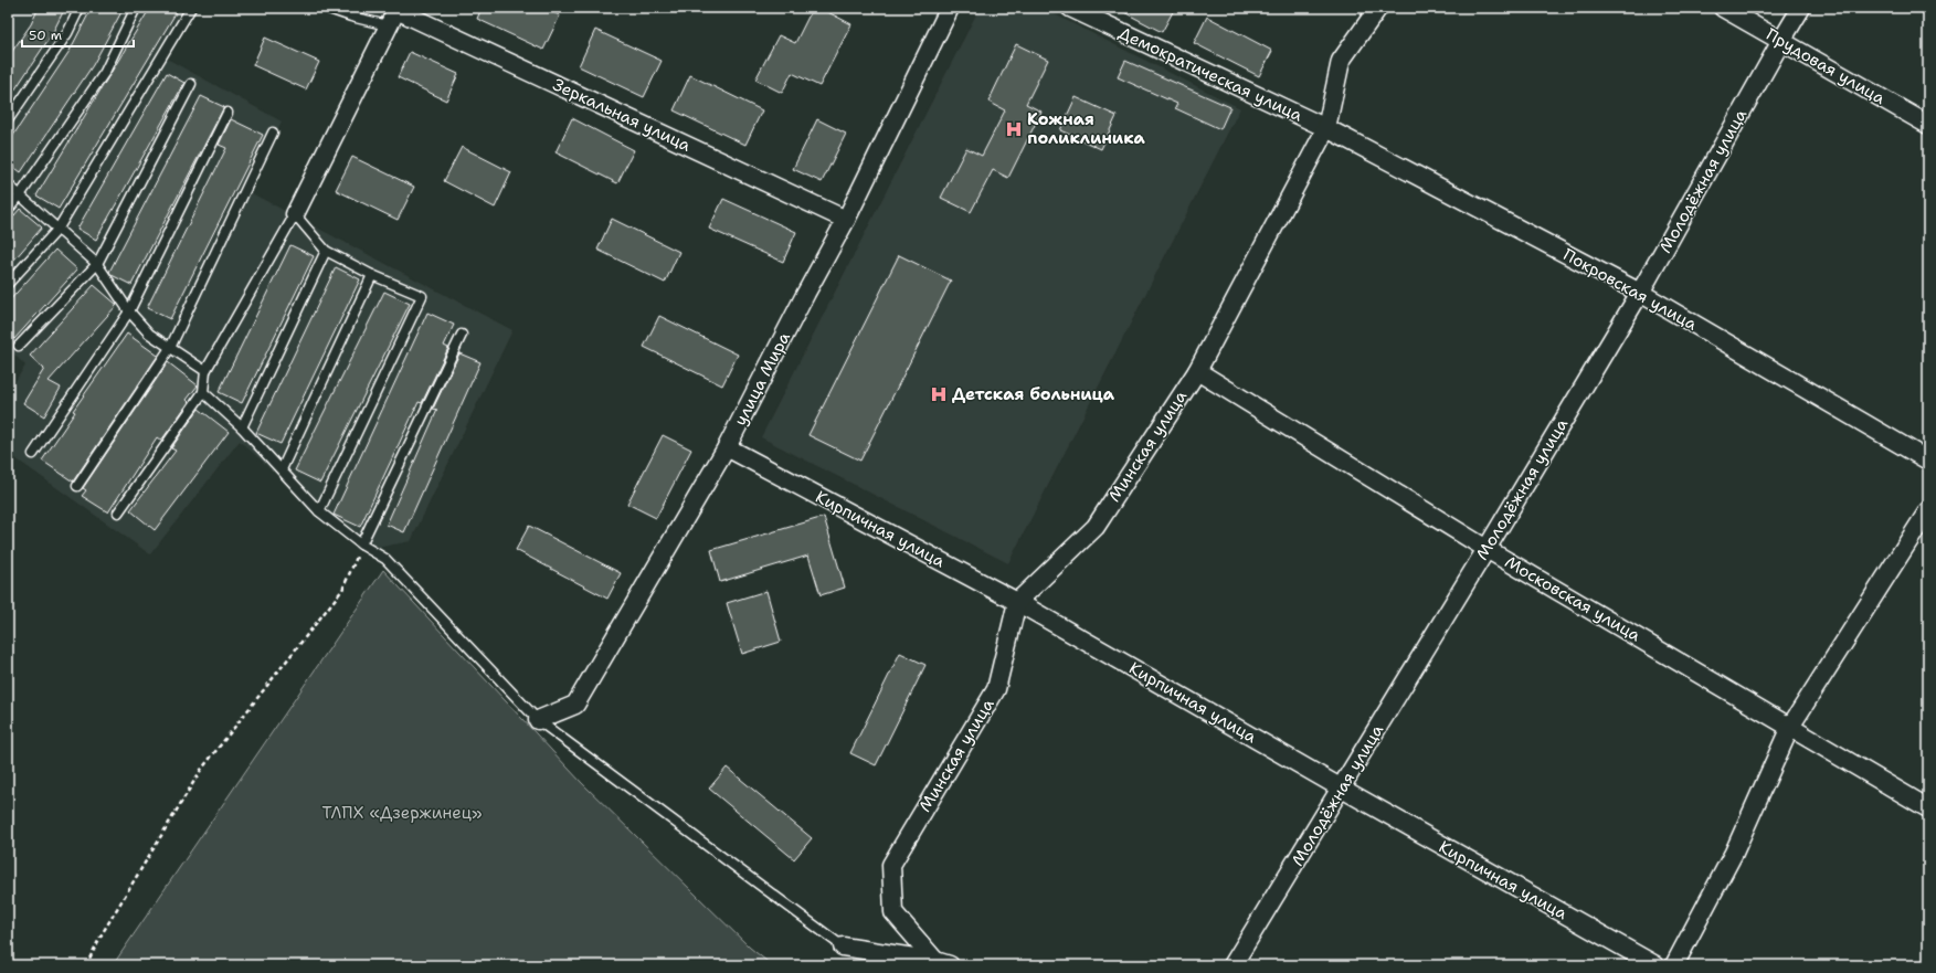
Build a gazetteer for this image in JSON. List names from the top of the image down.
{
  "streets": {
    "street": [
      "Прудовая улица",
      "Демократическая улица",
      "Зеркальная улица",
      "Молодёжная улица",
      "Покровская улица",
      "улица Мира",
      "Минская улица",
      "Кирпичная улица",
      "Московская улица"
    ]
  },
  "crossings": [
    ["Прудовая улица", "Молодёжная улица"],
    ["Демократическая улица", "Покровская улица"],
    ["Демократическая улица", "Минская улица"],
    ["Зеркальная улица", "улица Мира"],
    ["Молодёжная улица", "Покровская улица"],
    ["Молодёжная улица", "Кирпичная улица"],
    ["Молодёжная улица", "Московская улица"],
    ["Покровская улица", "Минская улица"],
    ["улица Мира", "Кирпичная улица"],
    ["Минская улица", "Кирпичная улица"],
    ["Минская улица", "Московская улица"]
  ],
  "parks": ["ТЛПХ «Дзержинец»"],
  "places": {
    "hospital": ["Кожная поликлиника", "Детская больница"]
  },
  "scale_bar": "50 m"
}
